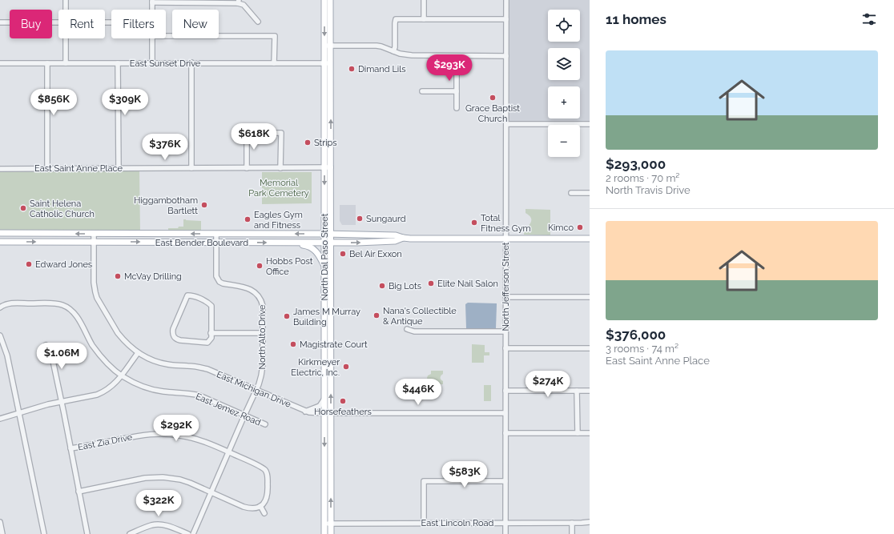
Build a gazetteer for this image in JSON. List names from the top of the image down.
{
  "streets": {
    "main road": ["East Bender Boulevard", "North Dal Paso Street"],
    "street": [
      "East Sunset Drive",
      "East Saint Anne Place",
      "North Jefferson Street",
      "North Alto Drive",
      "East Michigan Drive",
      "East Jemez Road",
      "East Zia Drive",
      "East Lincoln Road"
    ]
  },
  "crossings": [
    ["East Sunset Drive", "North Dal Paso Street"],
    ["East Saint Anne Place", "North Dal Paso Street"],
    ["East Bender Boulevard", "North Dal Paso Street"],
    ["East Bender Boulevard", "North Jefferson Street"],
    ["East Bender Boulevard", "North Alto Drive"],
    ["East Bender Boulevard", "East Michigan Drive"],
    ["North Dal Paso Street", "East Michigan Drive"],
    ["North Dal Paso Street", "East Lincoln Road"],
    ["North Jefferson Street", "East Michigan Drive"],
    ["North Jefferson Street", "East Lincoln Road"],
    ["North Alto Drive", "East Michigan Drive"],
    ["North Alto Drive", "East Jemez Road"],
    ["North Alto Drive", "East Zia Drive"]
  ],
  "parks": ["Memorial Park Cemetery"],
  "places": [
    "Dimand Lils",
    "Grace Baptist Church",
    "Strips",
    "Higgambotham Bartlett",
    "Saint Helena Catholic Church",
    "Sungaurd",
    "Eagles Gym and Fitness",
    "Total Fitness Gym",
    "Kimco",
    "Bel Air Exxon",
    "Edward Jones",
    "Hobbs Post Office",
    "McVay Drilling",
    "Elite Nail Salon",
    "Big Lots",
    "Nana's Collectible & Antique",
    "James M Murray Building",
    "Magistrate Court",
    "Kirkmeyer Electric, Inc.",
    "Horsefeathers"
  ],
  "page": {
    "heading": "11 homes",
    "map_buttons": ["+", "−"],
    "chip": [
      "Buy",
      "Rent",
      "Filters",
      "New"
    ],
    "list": [
      {
        "name": "$293,000",
        "note": "2 rooms · 70 m² · North Travis Drive"
      },
      {
        "name": "$376,000",
        "note": "3 rooms · 74 m² · East Saint Anne Place"
      }
    ],
    "price": [
      "$293K",
      "$856K",
      "$309K",
      "$618K",
      "$376K",
      "$1.06M",
      "$274K",
      "$446K",
      "$292K",
      "$583K",
      "$322K"
    ]
  }
}
